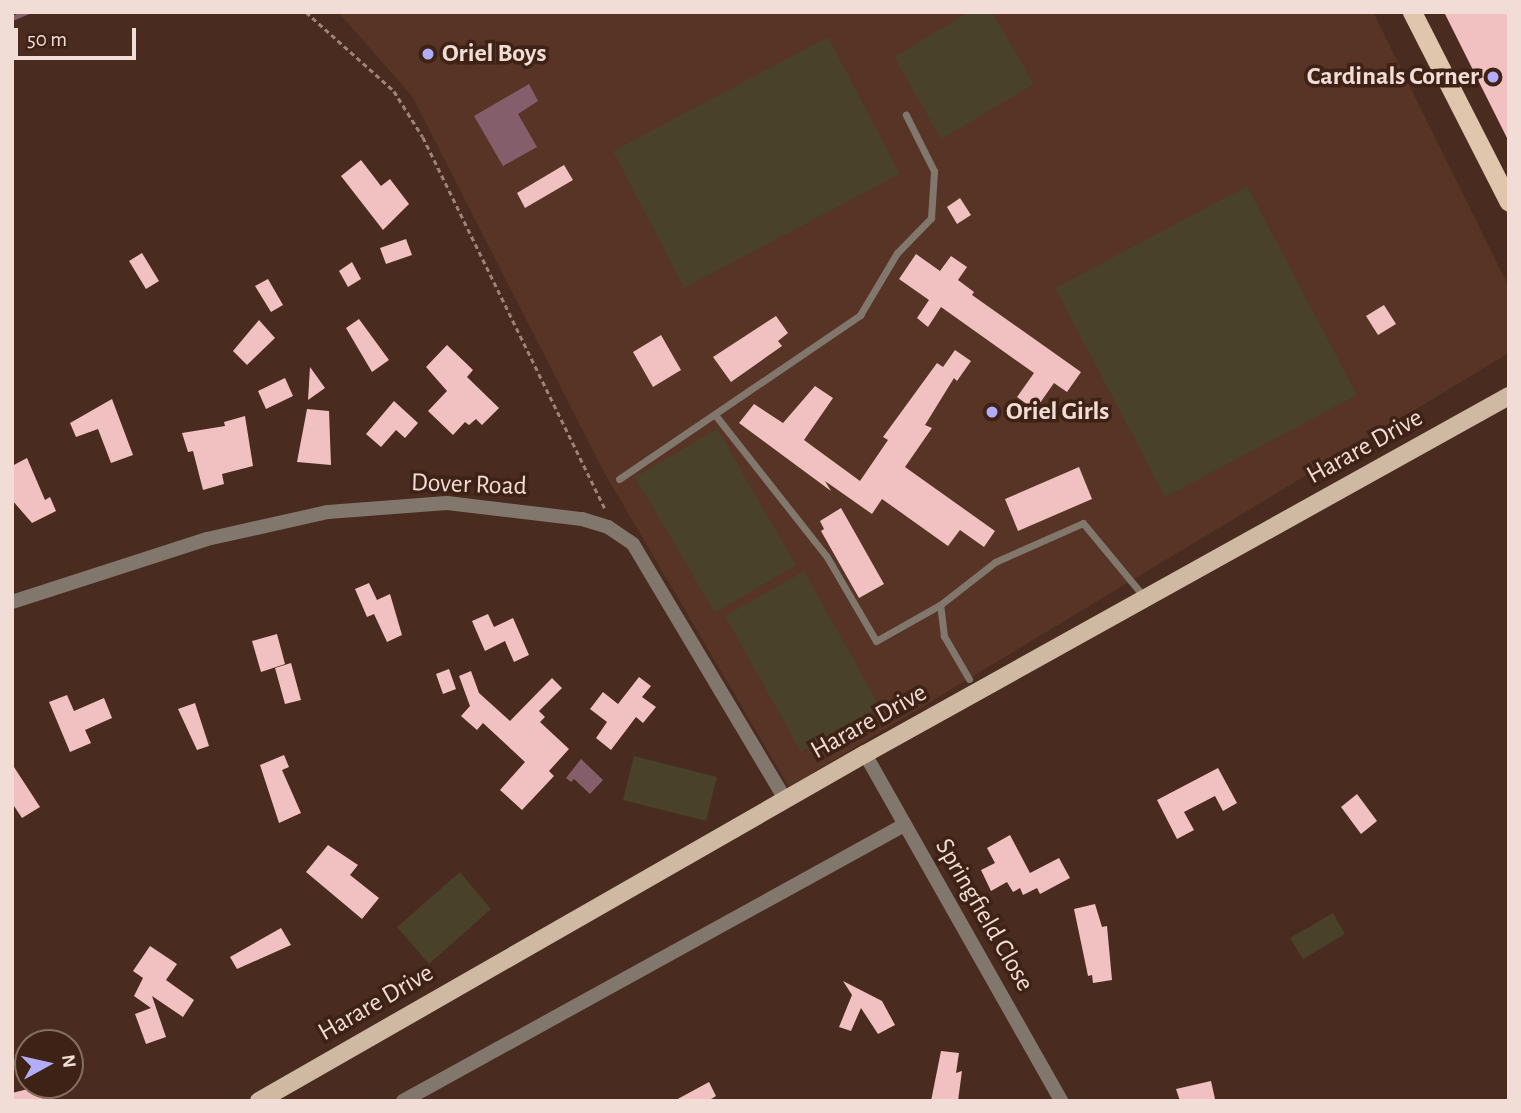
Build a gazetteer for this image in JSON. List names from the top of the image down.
{
  "streets": {
    "main road": ["Harare Drive"],
    "street": ["Dover Road", "Springfield Close"]
  },
  "crossings": [
    ["Harare Drive", "Dover Road"],
    ["Harare Drive", "Springfield Close"]
  ],
  "places": ["Oriel Boys", "Cardinals Corner", "Oriel Girls"],
  "scale_bar": "50 m",
  "north": "right"
}
